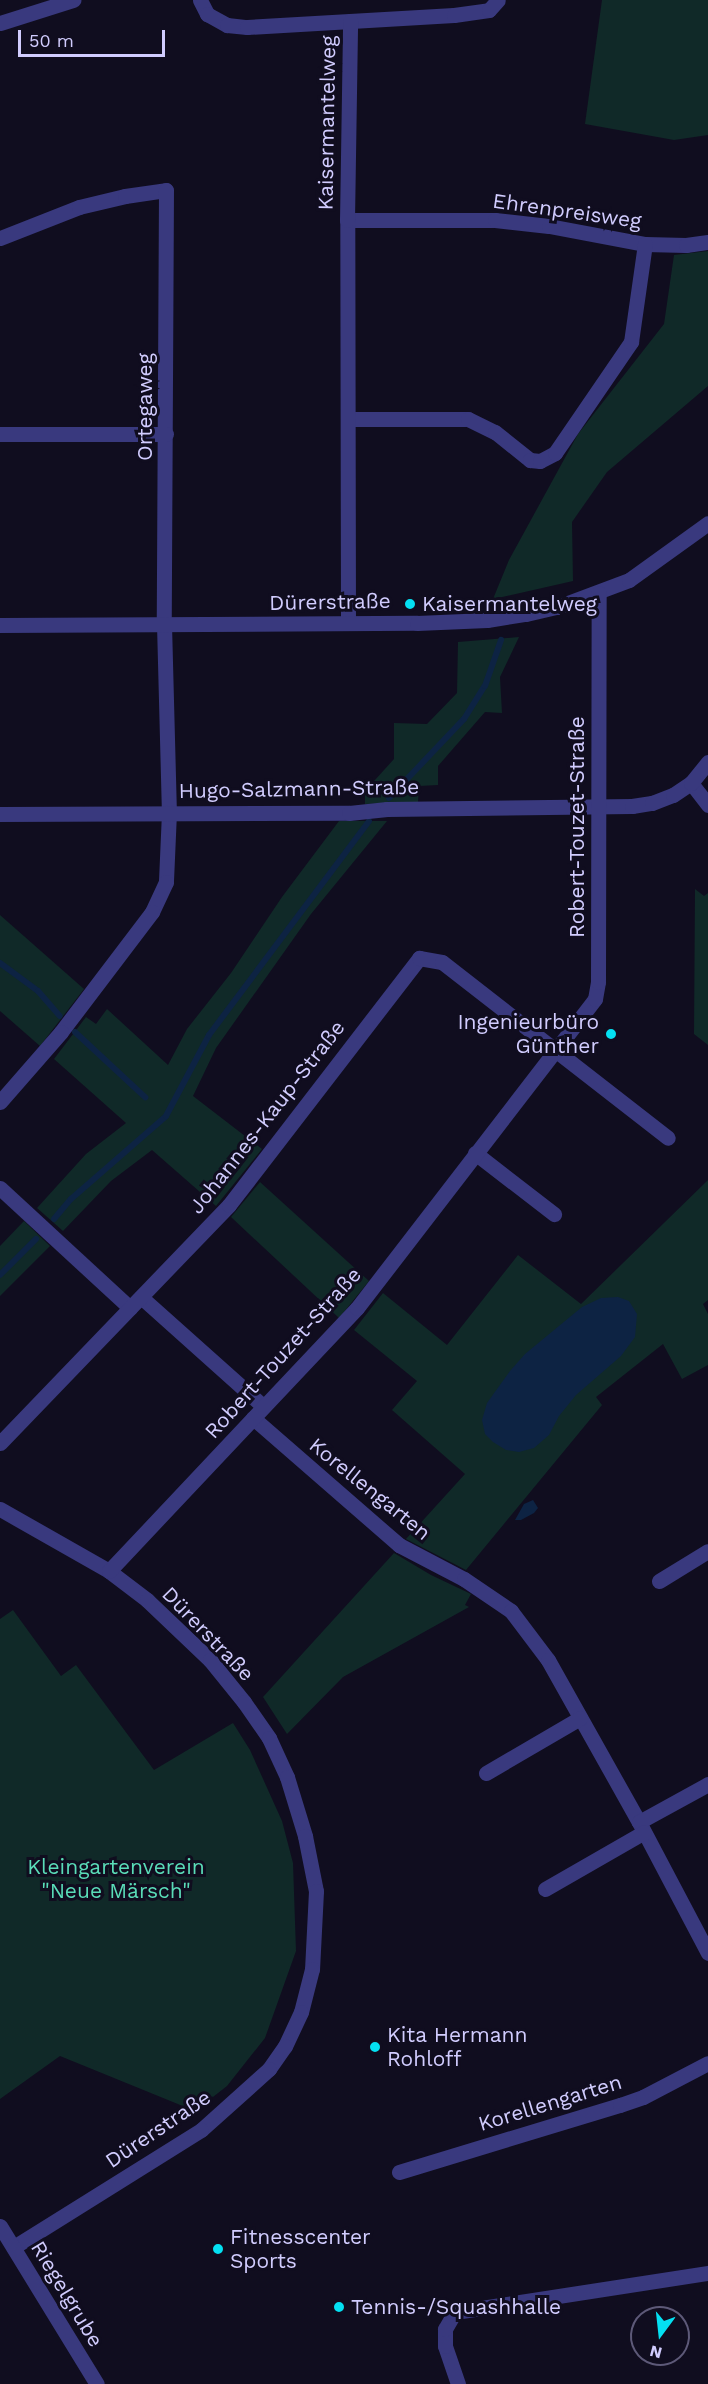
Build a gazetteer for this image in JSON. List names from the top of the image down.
{
  "streets": {
    "street": [
      "Kaisermantelweg",
      "Ehrenpreisweg",
      "Ortegaweg",
      "Dürerstraße",
      "Hugo-Salzmann-Straße",
      "Robert-Touzet-Straße",
      "Johannes-Kaup-Straße",
      "Korellengarten",
      "Riegelgrube"
    ]
  },
  "crossings": [
    ["Kaisermantelweg", "Ehrenpreisweg"],
    ["Kaisermantelweg", "Dürerstraße"],
    ["Ortegaweg", "Dürerstraße"],
    ["Ortegaweg", "Hugo-Salzmann-Straße"],
    ["Dürerstraße", "Robert-Touzet-Straße"],
    ["Dürerstraße", "Riegelgrube"],
    ["Hugo-Salzmann-Straße", "Robert-Touzet-Straße"],
    ["Robert-Touzet-Straße", "Johannes-Kaup-Straße"],
    ["Robert-Touzet-Straße", "Korellengarten"]
  ],
  "parks": ["Kleingartenverein \"Neue Märsch\""],
  "places": [
    "Kaisermantelweg",
    "Ingenieurbüro Günther",
    "Kita Hermann Rohloff",
    "Fitnesscenter Sports",
    "Tennis-/Squashhalle"
  ],
  "scale_bar": "50 m",
  "north": "bottom"
}
